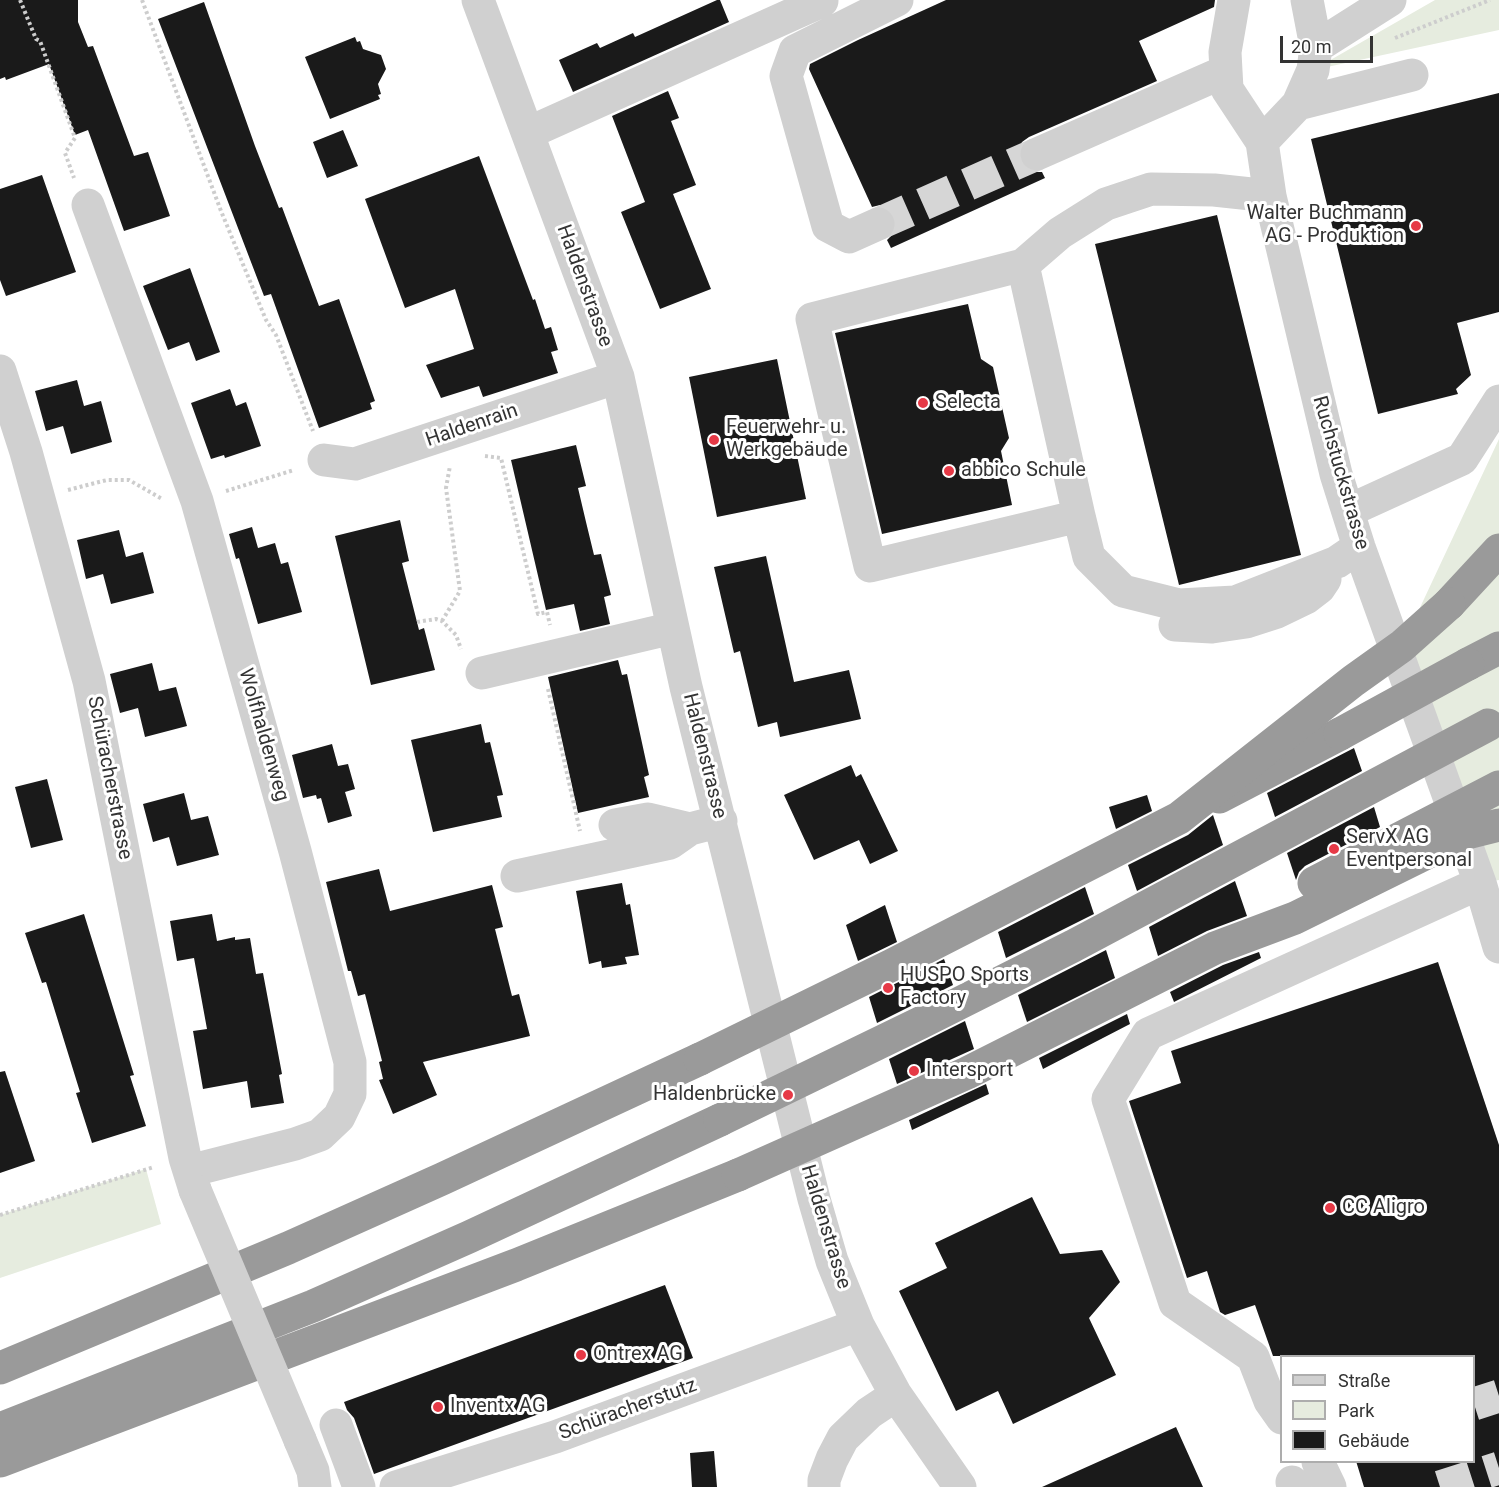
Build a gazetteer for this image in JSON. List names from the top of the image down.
{
  "streets": {
    "street": [
      "Haldenstrasse",
      "Haldenrain",
      "Ruchstuckstrasse",
      "Wolfhaldenweg",
      "Schüracherstrasse",
      "Schüracherstutz"
    ]
  },
  "crossings": [
    ["Haldenstrasse", "Haldenrain"],
    ["Haldenstrasse", "Schüracherstutz"],
    ["Wolfhaldenweg", "Schüracherstrasse"]
  ],
  "places": [
    "Walter Buchmann AG - Produktion",
    "Selecta",
    "Feuerwehr- u. Werkgebäude",
    "abbico Schule",
    "ServX AG Eventpersonal",
    "HUSPO Sports Factory",
    "Intersport",
    "Haldenbrücke",
    "CC Aligro",
    "Ontrex AG",
    "Inventx AG"
  ],
  "legend": ["Straße", "Park", "Gebäude"],
  "scale_bar": "20 m"
}
